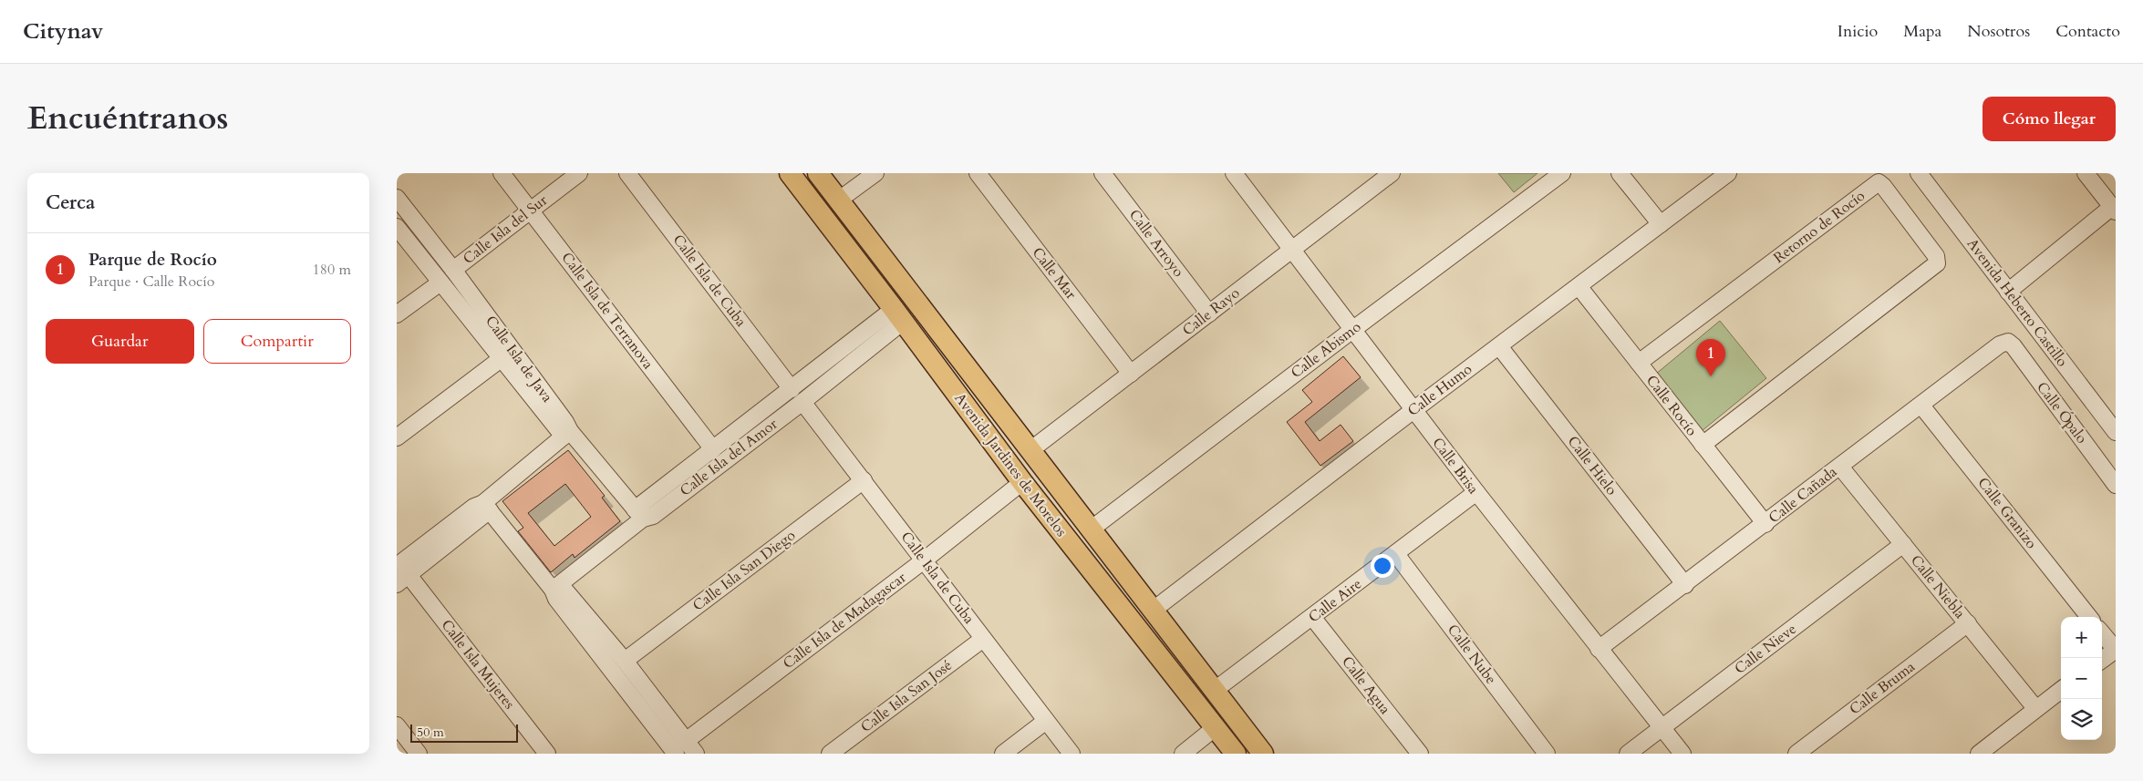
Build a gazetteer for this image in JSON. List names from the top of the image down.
{
  "streets": {
    "main road": ["Avenida Jardines de Morelos"],
    "street": [
      "Retorno de Rocío",
      "Calle Isla del Sur",
      "Calle Arroyo",
      "Calle Mar",
      "Calle Isla de Cuba",
      "Avenida Heberto Castillo",
      "Calle Isla de Terranova",
      "Calle Rayo",
      "Calle Abismo",
      "Calle Isla de Java",
      "Calle Humo",
      "Calle Rocío",
      "Calle Ópalo",
      "Calle Isla del Amor",
      "Calle Brisa",
      "Calle Hielo",
      "Calle Cañada",
      "Calle Granizo",
      "Calle Isla San Diego",
      "Calle Niebla",
      "Calle Aire",
      "Calle Isla de Madagascar",
      "Calle Nieve",
      "Calle Nube",
      "Calle Isla Mujeres",
      "Calle Agua",
      "Calle Bruma",
      "Calle Isla San José"
    ]
  },
  "crossings": [
    ["Retorno de Rocío", "Calle Rocío"],
    ["Calle Isla del Sur", "Calle Isla de Terranova"],
    ["Calle Isla del Sur", "Calle Isla de Java"],
    ["Calle Arroyo", "Calle Rayo"],
    ["Calle Mar", "Calle Rayo"],
    ["Calle Isla de Cuba", "Calle Isla del Amor"],
    ["Calle Isla de Cuba", "Calle Isla San Diego"],
    ["Calle Isla de Cuba", "Calle Isla de Madagascar"],
    ["Calle Isla de Cuba", "Calle Isla San José"],
    ["Calle Isla de Terranova", "Calle Isla del Amor"],
    ["Calle Rayo", "Avenida Jardines de Morelos"],
    ["Calle Rayo", "Calle Brisa"],
    ["Calle Abismo", "Avenida Jardines de Morelos"],
    ["Calle Abismo", "Calle Brisa"],
    ["Calle Isla de Java", "Calle Isla del Amor"],
    ["Calle Humo", "Calle Rocío"],
    ["Calle Humo", "Avenida Jardines de Morelos"],
    ["Calle Humo", "Calle Brisa"],
    ["Calle Humo", "Calle Hielo"],
    ["Calle Rocío", "Calle Cañada"],
    ["Calle Ópalo", "Calle Cañada"],
    ["Calle Isla del Amor", "Avenida Jardines de Morelos"],
    ["Avenida Jardines de Morelos", "Calle Aire"],
    ["Avenida Jardines de Morelos", "Calle Isla de Madagascar"],
    ["Calle Brisa", "Calle Cañada"],
    ["Calle Brisa", "Calle Aire"],
    ["Calle Brisa", "Calle Nieve"],
    ["Calle Hielo", "Calle Cañada"],
    ["Calle Cañada", "Calle Granizo"],
    ["Calle Cañada", "Calle Niebla"],
    ["Calle Niebla", "Calle Nieve"],
    ["Calle Niebla", "Calle Bruma"],
    ["Calle Aire", "Calle Nube"],
    ["Calle Aire", "Calle Agua"]
  ],
  "scale_bar": "50 m",
  "page": {
    "header": "Citynav",
    "nav": [
      "Inicio",
      "Mapa",
      "Nosotros",
      "Contacto"
    ],
    "title": "Encuéntranos",
    "buttons": [
      "Cómo llegar",
      ["Guardar", "Compartir"]
    ],
    "heading": "Cerca",
    "list": [
      {
        "mark": "1",
        "name": "Parque de Rocío",
        "note": "Parque · Calle Rocío",
        "value": "180 m"
      }
    ],
    "pins": "1",
    "map_buttons": ["+", "−"],
    "scale": "50 m"
  }
}
